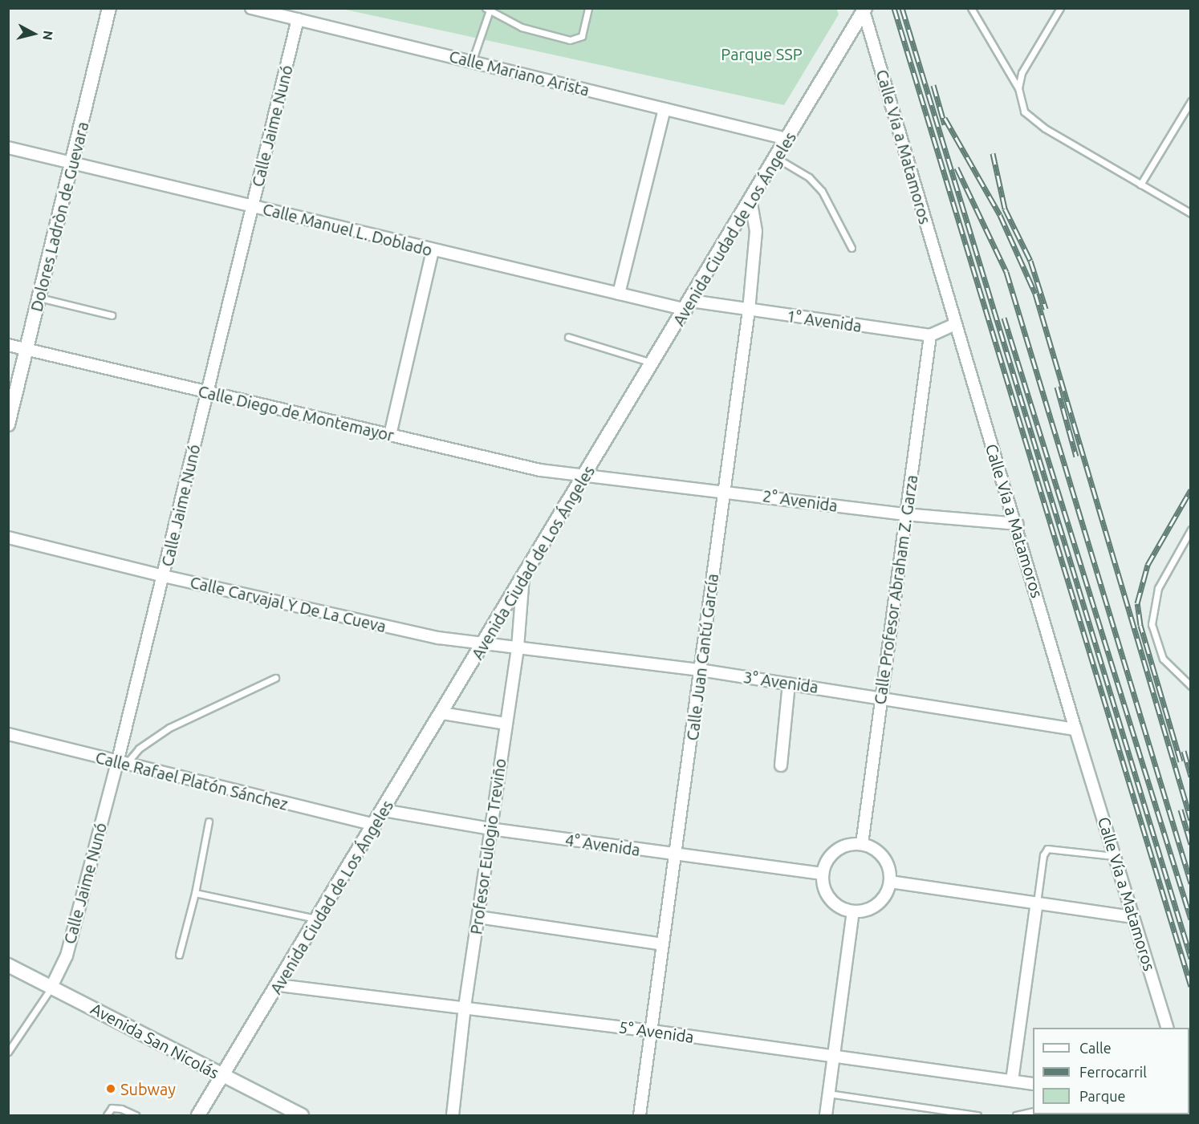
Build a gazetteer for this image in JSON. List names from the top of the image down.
{
  "streets": {
    "street": [
      "Calle Mariano Arista",
      "Calle Jaime Nunó",
      "Calle Vía a Matamoros",
      "Dolores Ladròn de Guevara",
      "Avenida Ciudad de Los Ángeles",
      "Calle Manuel L. Doblado",
      "1° Avenida",
      "Calle Diego de Montemayor",
      "2° Avenida",
      "Calle Profesor Abraham Z. Garza",
      "Calle Carvajal Y De La Cueva",
      "Calle Juan Cantú García",
      "3° Avenida",
      "Calle Rafael Platón Sánchez",
      "4° Avenida",
      "Profesor Eulogio Treviño",
      "5° Avenida",
      "Avenida San Nicolás"
    ]
  },
  "crossings": [
    ["Calle Mariano Arista", "Calle Jaime Nunó"],
    ["Calle Mariano Arista", "Avenida Ciudad de Los Ángeles"],
    ["Calle Jaime Nunó", "Calle Manuel L. Doblado"],
    ["Calle Jaime Nunó", "Calle Diego de Montemayor"],
    ["Calle Jaime Nunó", "Calle Carvajal Y De La Cueva"],
    ["Calle Jaime Nunó", "Calle Rafael Platón Sánchez"],
    ["Calle Jaime Nunó", "Avenida San Nicolás"],
    ["Calle Vía a Matamoros", "Avenida Ciudad de Los Ángeles"],
    ["Calle Vía a Matamoros", "2° Avenida"],
    ["Calle Vía a Matamoros", "3° Avenida"],
    ["Dolores Ladròn de Guevara", "Calle Manuel L. Doblado"],
    ["Dolores Ladròn de Guevara", "Calle Diego de Montemayor"],
    ["Avenida Ciudad de Los Ángeles", "Calle Manuel L. Doblado"],
    ["Avenida Ciudad de Los Ángeles", "1° Avenida"],
    ["Avenida Ciudad de Los Ángeles", "Calle Diego de Montemayor"],
    ["Avenida Ciudad de Los Ángeles", "2° Avenida"],
    ["Avenida Ciudad de Los Ángeles", "Calle Carvajal Y De La Cueva"],
    ["Avenida Ciudad de Los Ángeles", "Calle Juan Cantú García"],
    ["Avenida Ciudad de Los Ángeles", "3° Avenida"],
    ["Avenida Ciudad de Los Ángeles", "Calle Rafael Platón Sánchez"],
    ["Avenida Ciudad de Los Ángeles", "4° Avenida"],
    ["Avenida Ciudad de Los Ángeles", "Profesor Eulogio Treviño"],
    ["Avenida Ciudad de Los Ángeles", "5° Avenida"],
    ["Avenida Ciudad de Los Ángeles", "Avenida San Nicolás"],
    ["Calle Manuel L. Doblado", "1° Avenida"],
    ["1° Avenida", "Calle Profesor Abraham Z. Garza"],
    ["1° Avenida", "Calle Juan Cantú García"],
    ["Calle Diego de Montemayor", "2° Avenida"],
    ["2° Avenida", "Calle Profesor Abraham Z. Garza"],
    ["2° Avenida", "Calle Juan Cantú García"],
    ["Calle Profesor Abraham Z. Garza", "3° Avenida"],
    ["Calle Profesor Abraham Z. Garza", "4° Avenida"],
    ["Calle Carvajal Y De La Cueva", "3° Avenida"],
    ["Calle Juan Cantú García", "3° Avenida"],
    ["Calle Juan Cantú García", "4° Avenida"],
    ["Calle Juan Cantú García", "5° Avenida"],
    ["3° Avenida", "Profesor Eulogio Treviño"],
    ["4° Avenida", "Profesor Eulogio Treviño"],
    ["Profesor Eulogio Treviño", "5° Avenida"]
  ],
  "parks": ["Parque SSP"],
  "places": ["Subway"],
  "legend": ["Calle", "Ferrocarril", "Parque"],
  "north": "right"
}
